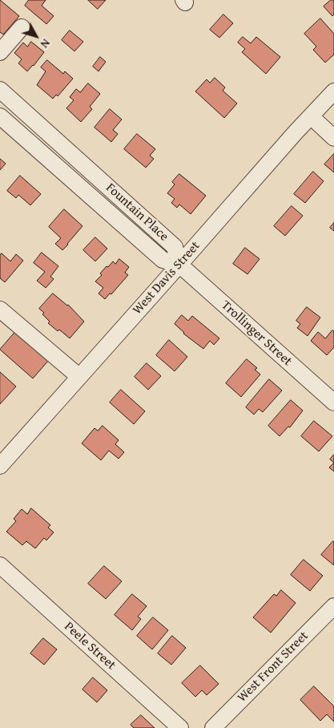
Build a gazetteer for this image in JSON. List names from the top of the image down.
{
  "streets": {
    "street": [
      "Fountain Place",
      "West Davis Street",
      "Trollinger Street",
      "Peele Street",
      "West Front Street"
    ]
  },
  "crossings": [
    ["Fountain Place", "West Davis Street"],
    ["Fountain Place", "Trollinger Street"],
    ["West Davis Street", "Trollinger Street"]
  ],
  "north": "bottom right"
}
